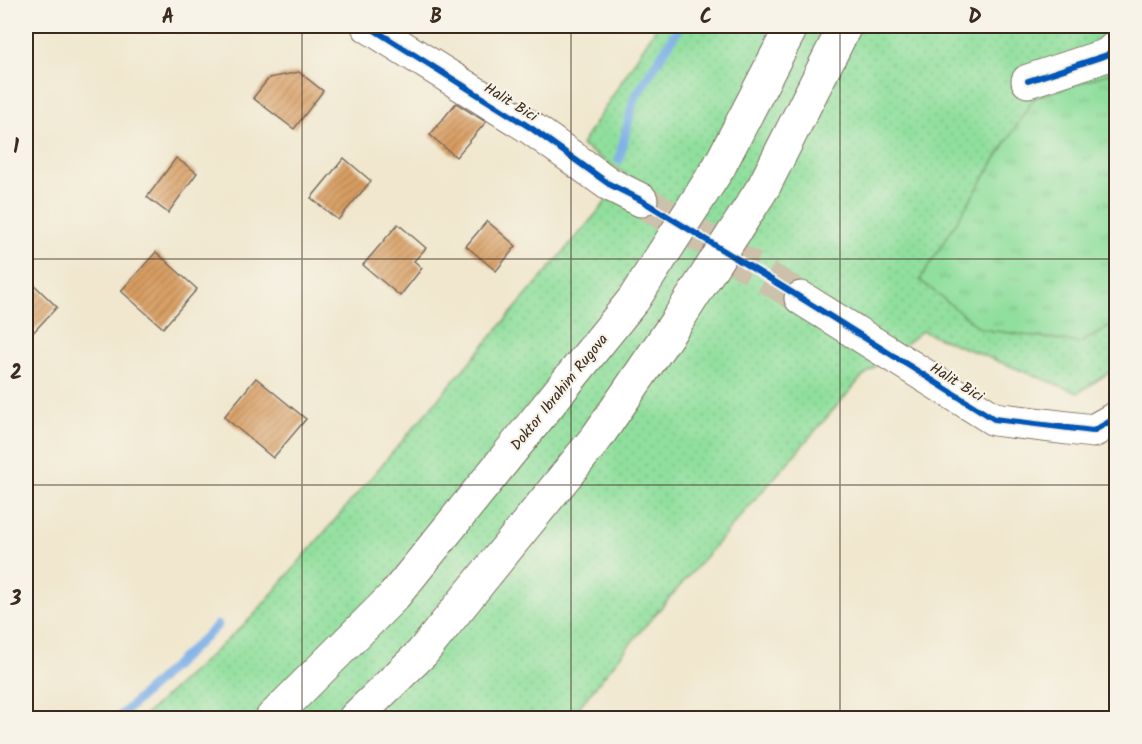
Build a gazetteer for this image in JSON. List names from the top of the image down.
{
  "streets": {
    "main road": ["Halit Bici", "Doktor Ibrahim Rugova"]
  },
  "grid": {
    "columns": [
      "A",
      "B",
      "C",
      "D"
    ],
    "rows": ["1", "2", "3"]
  }
}
